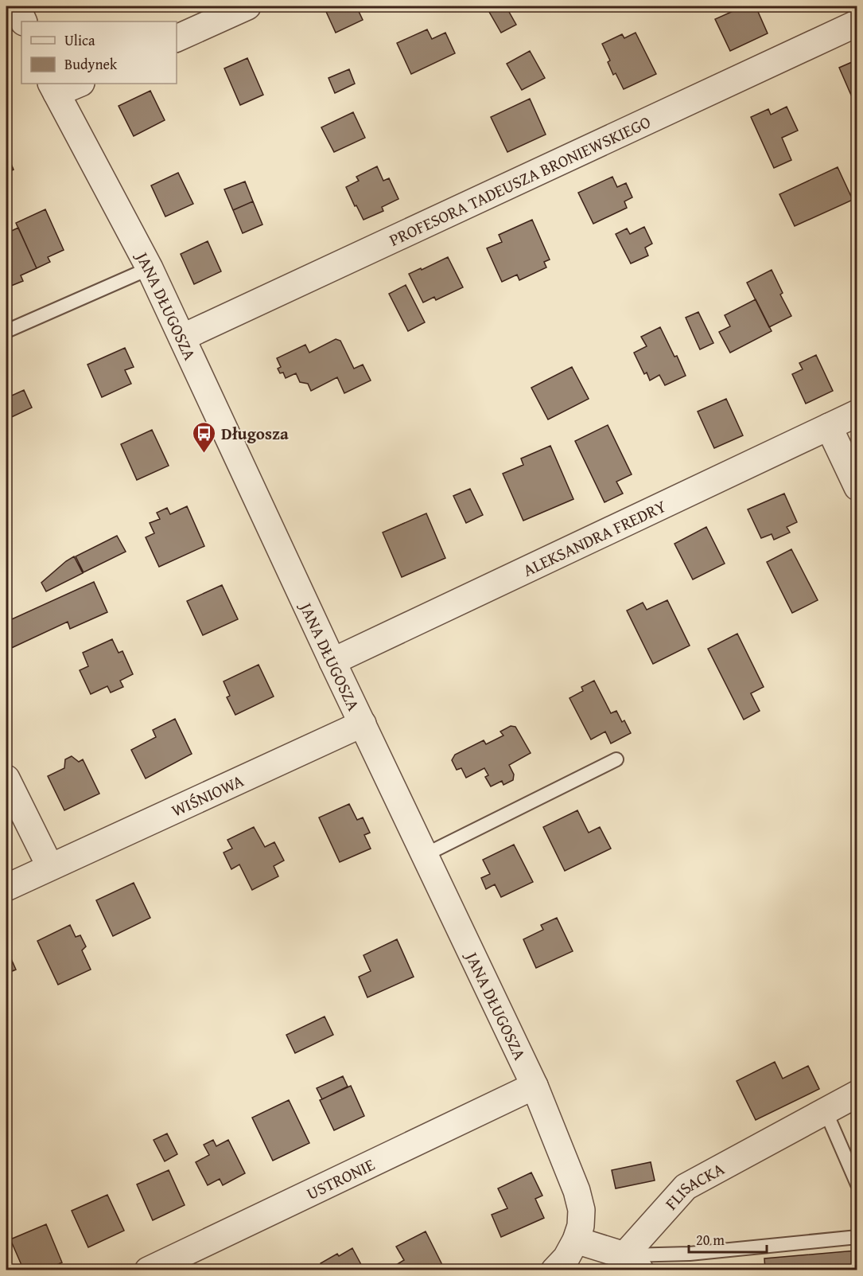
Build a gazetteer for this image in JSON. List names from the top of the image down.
{
  "streets": {
    "street": [
      "PROFESORA TADEUSZA BRONIEWSKIEGO",
      "JANA DŁUGOSZA",
      "ALEKSANDRA FREDRY",
      "WIŚNIOWA",
      "USTRONIE",
      "FLISACKA"
    ]
  },
  "crossings": [
    ["PROFESORA TADEUSZA BRONIEWSKIEGO", "JANA DŁUGOSZA"],
    ["JANA DŁUGOSZA", "ALEKSANDRA FREDRY"],
    ["JANA DŁUGOSZA", "WIŚNIOWA"],
    ["JANA DŁUGOSZA", "USTRONIE"]
  ],
  "places": {
    "bus stop": ["Długosza"]
  },
  "legend": ["Ulica", "Budynek"],
  "scale_bar": "20 m"
}
